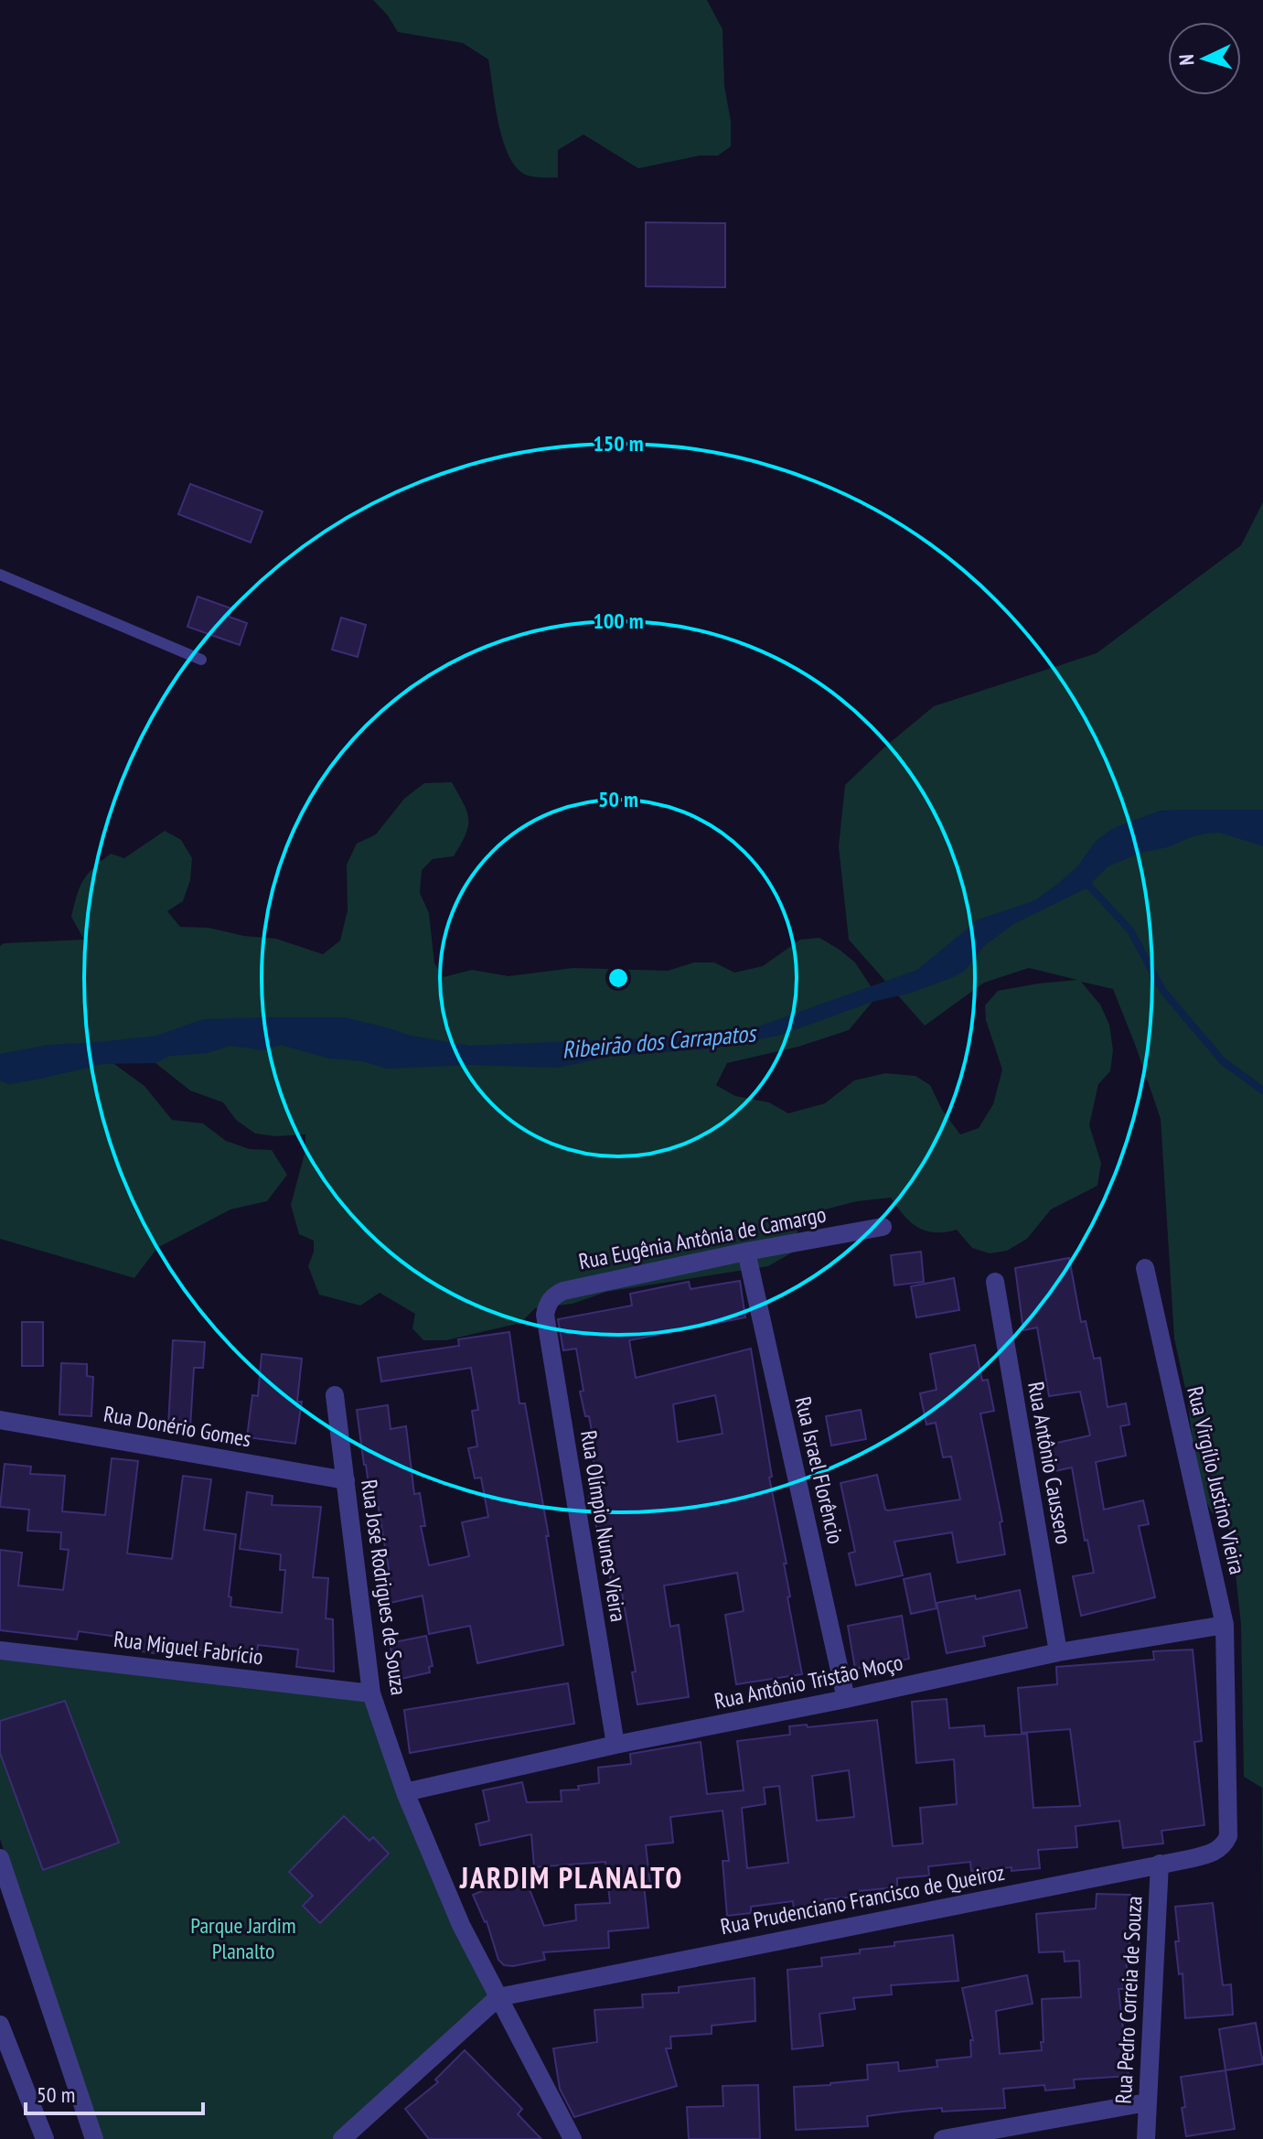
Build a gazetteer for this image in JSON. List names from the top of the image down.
{
  "streets": {
    "street": [
      "Rua Eugênia Antônia de Camargo",
      "Rua Donério Gomes",
      "Rua Antônio Caussero",
      "Rua Israel Florêncio",
      "Rua Virgílio Justino Vieira",
      "Rua Olímpio Nunes Vieira",
      "Rua José Rodrigues de Souza",
      "Rua Miguel Fabrício",
      "Rua Antônio Tristão Moço",
      "Rua Prudenciano Francisco de Queiroz",
      "Rua Pedro Correia de Souza"
    ]
  },
  "crossings": [
    ["Rua Eugênia Antônia de Camargo", "Rua Israel Florêncio"],
    ["Rua Eugênia Antônia de Camargo", "Rua Olímpio Nunes Vieira"],
    ["Rua Donério Gomes", "Rua José Rodrigues de Souza"],
    ["Rua Antônio Caussero", "Rua Antônio Tristão Moço"],
    ["Rua Israel Florêncio", "Rua Antônio Tristão Moço"],
    ["Rua Virgílio Justino Vieira", "Rua Antônio Tristão Moço"],
    ["Rua Virgílio Justino Vieira", "Rua Prudenciano Francisco de Queiroz"],
    ["Rua Olímpio Nunes Vieira", "Rua Antônio Tristão Moço"],
    ["Rua José Rodrigues de Souza", "Rua Miguel Fabrício"],
    ["Rua José Rodrigues de Souza", "Rua Antônio Tristão Moço"],
    ["Rua José Rodrigues de Souza", "Rua Prudenciano Francisco de Queiroz"],
    ["Rua Prudenciano Francisco de Queiroz", "Rua Pedro Correia de Souza"]
  ],
  "districts": ["JARDIM PLANALTO"],
  "water": ["Ribeirão dos Carrapatos"],
  "parks": ["Parque Jardim Planalto"],
  "scale_bar": "50 m",
  "north": "left",
  "rings": ["150 m", "100 m", "50 m"]
}
